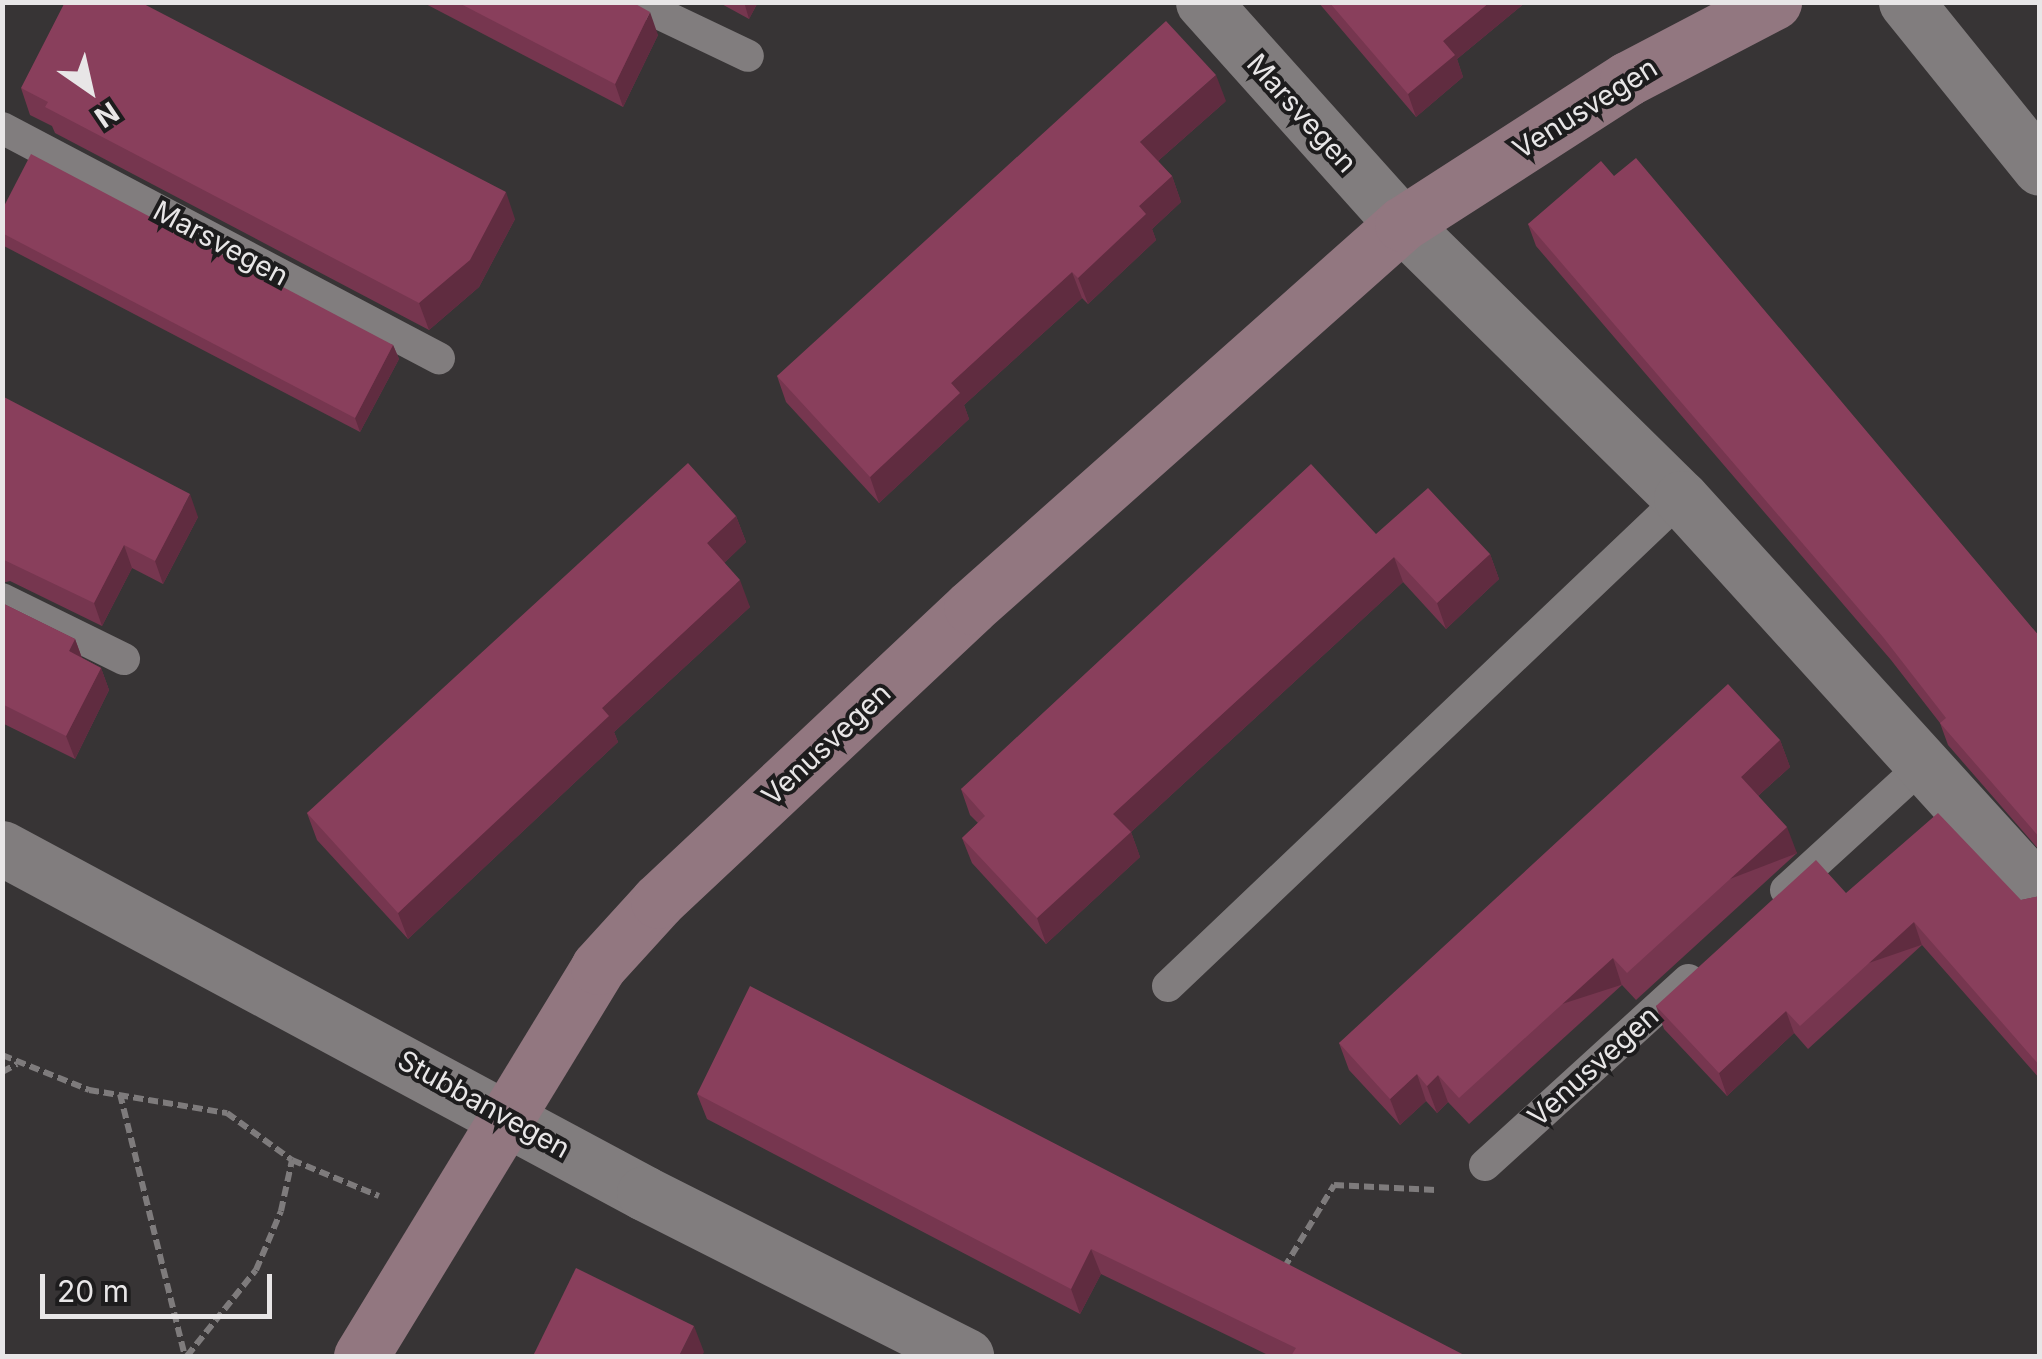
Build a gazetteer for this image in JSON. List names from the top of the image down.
{
  "streets": {
    "street": ["Venusvegen", "Marsvegen", "Stubbanvegen"]
  },
  "crossings": [
    ["Venusvegen", "Marsvegen"],
    ["Venusvegen", "Stubbanvegen"]
  ],
  "scale_bar": "20 m",
  "north": "bottom right"
}
